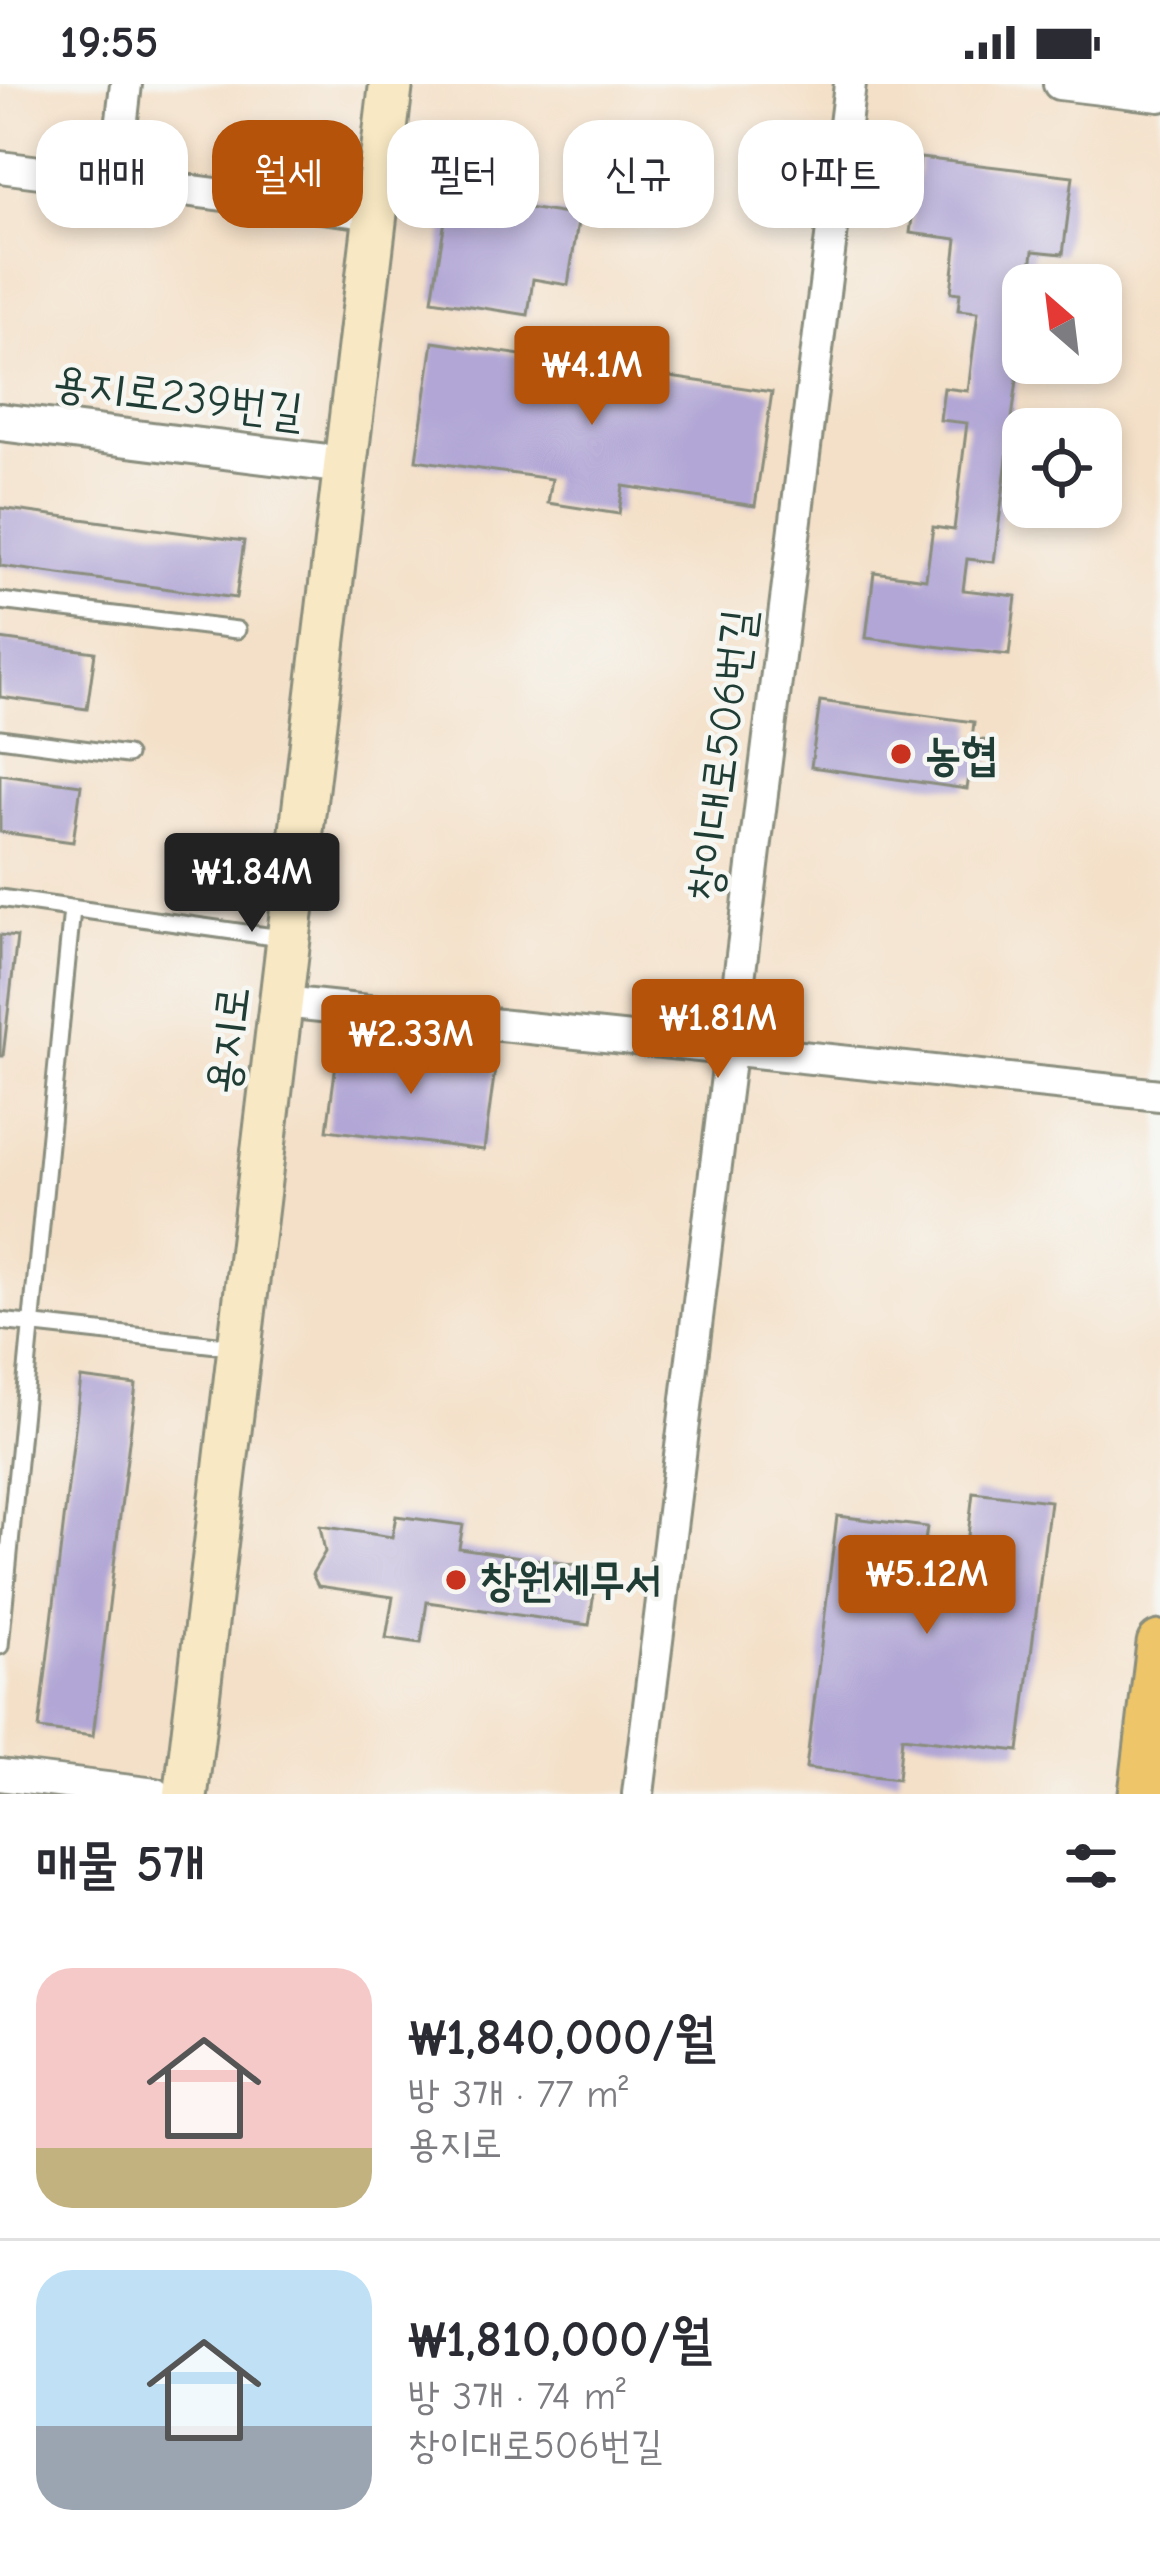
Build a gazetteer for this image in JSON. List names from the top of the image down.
{
  "streets": {
    "main road": ["용지로"],
    "street": ["용지로239번길", "창이대로506번길"]
  },
  "crossings": [
    ["용지로239번길", "용지로"]
  ],
  "places": ["농협", "창원세무서"],
  "north": "top left",
  "page": {
    "status": "19:55",
    "chip": [
      "매매",
      "월세",
      "필터",
      "신규",
      "아파트"
    ],
    "price": [
      "₩4.1M",
      "₩1.84M",
      "₩1.81M",
      "₩2.33M",
      "₩5.12M"
    ],
    "heading": "매물 5개",
    "list": [
      {
        "name": "₩1,840,000/월",
        "note": "방 3개 · 77 m² · 용지로"
      },
      {
        "name": "₩1,810,000/월",
        "note": "방 3개 · 74 m² · 창이대로506번길"
      }
    ]
  }
}
